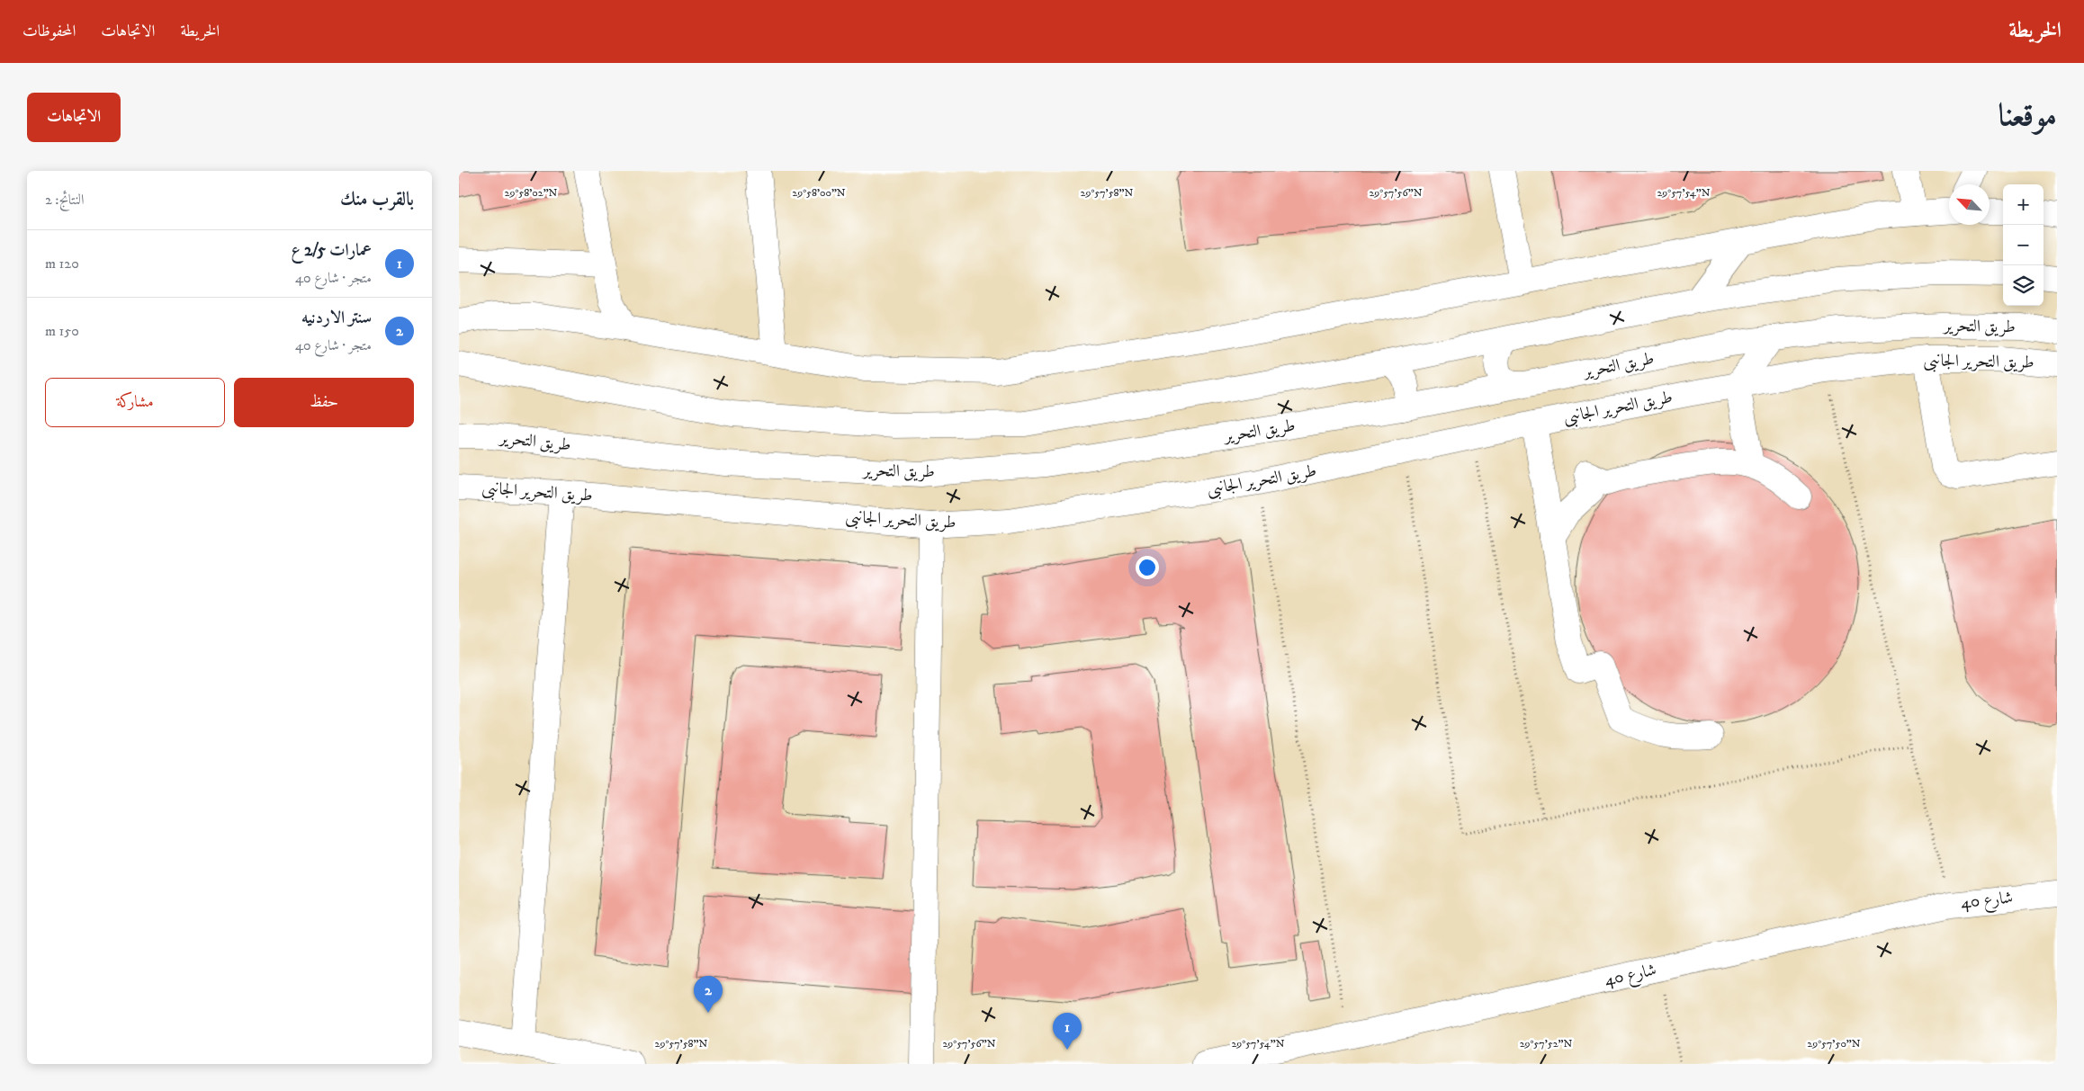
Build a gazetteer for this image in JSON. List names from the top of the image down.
{
  "streets": {
    "street": ["طريق التحرير", "طريق التحرير الجانبى", "شارع 40"]
  },
  "north": "top left",
  "page": {
    "header": "الخريطة",
    "nav": ["الخريطة", "الاتجاهات", "المحفوظات"],
    "title": "موقعنا",
    "buttons": [
      "الاتجاهات",
      ["حفظ", "مشاركة"]
    ],
    "heading": ["بالقرب منك", "النتائج: 2"],
    "map_buttons": ["+", "−"],
    "list": [
      {
        "mark": "1",
        "name": "عمارات 2/5 ع",
        "note": "متجر · شارع 40",
        "value": "120 m"
      },
      {
        "mark": "2",
        "name": "سنتر الاردنيه",
        "note": "متجر · شارع 40",
        "value": "150 m"
      }
    ],
    "pins": ["2", "1"]
  },
  "coordinates": [
    "29°58'02\"N",
    "29°58'00\"N",
    "29°57'58\"N",
    "29°57'56\"N",
    "29°57'54\"N",
    "29°57'52\"N",
    "29°57'50\"N"
  ]
}
